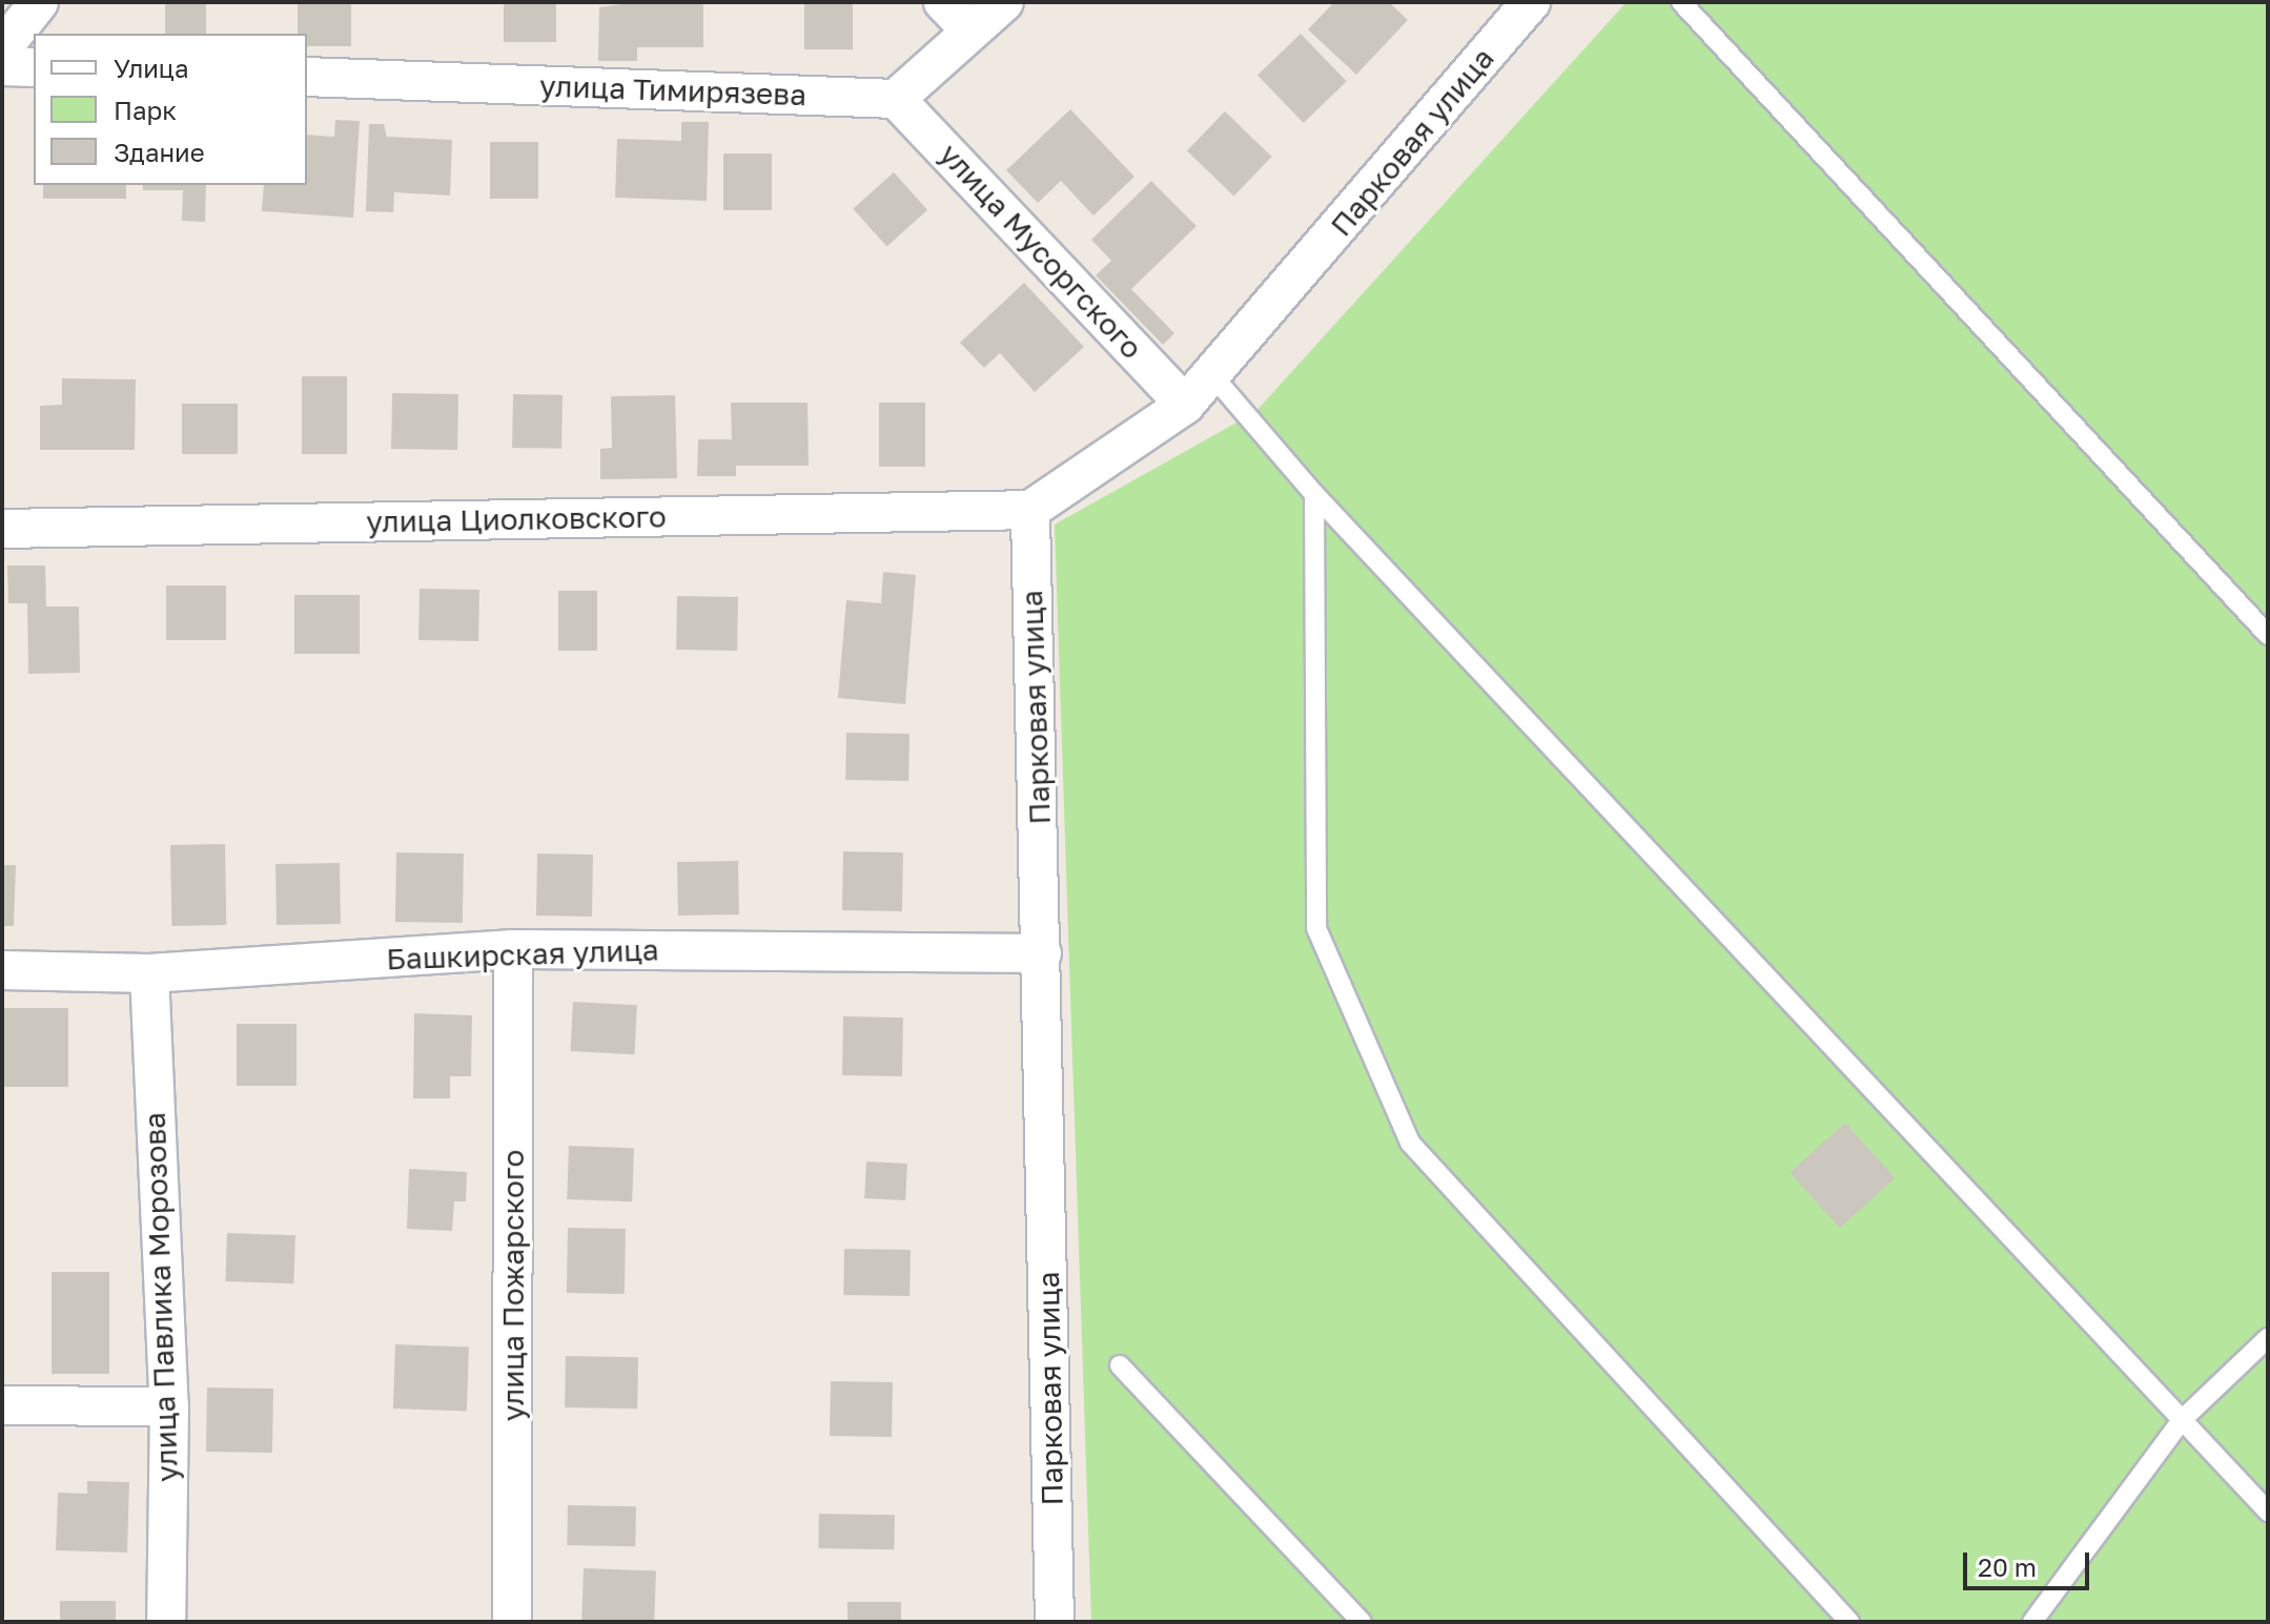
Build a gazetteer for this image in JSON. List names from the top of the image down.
{
  "streets": {
    "street": [
      "улица Тимирязева",
      "Парковая улица",
      "улица Мусоргского",
      "улица Циолковского",
      "Башкирская улица",
      "улица Пожарского",
      "улица Павлика Морозова"
    ]
  },
  "crossings": [
    ["улица Тимирязева", "улица Мусоргского"],
    ["Парковая улица", "улица Мусоргского"],
    ["Парковая улица", "улица Циолковского"],
    ["Парковая улица", "Башкирская улица"],
    ["Башкирская улица", "улица Пожарского"],
    ["Башкирская улица", "улица Павлика Морозова"]
  ],
  "legend": ["Улица", "Парк", "Здание"],
  "scale_bar": "20 m"
}
